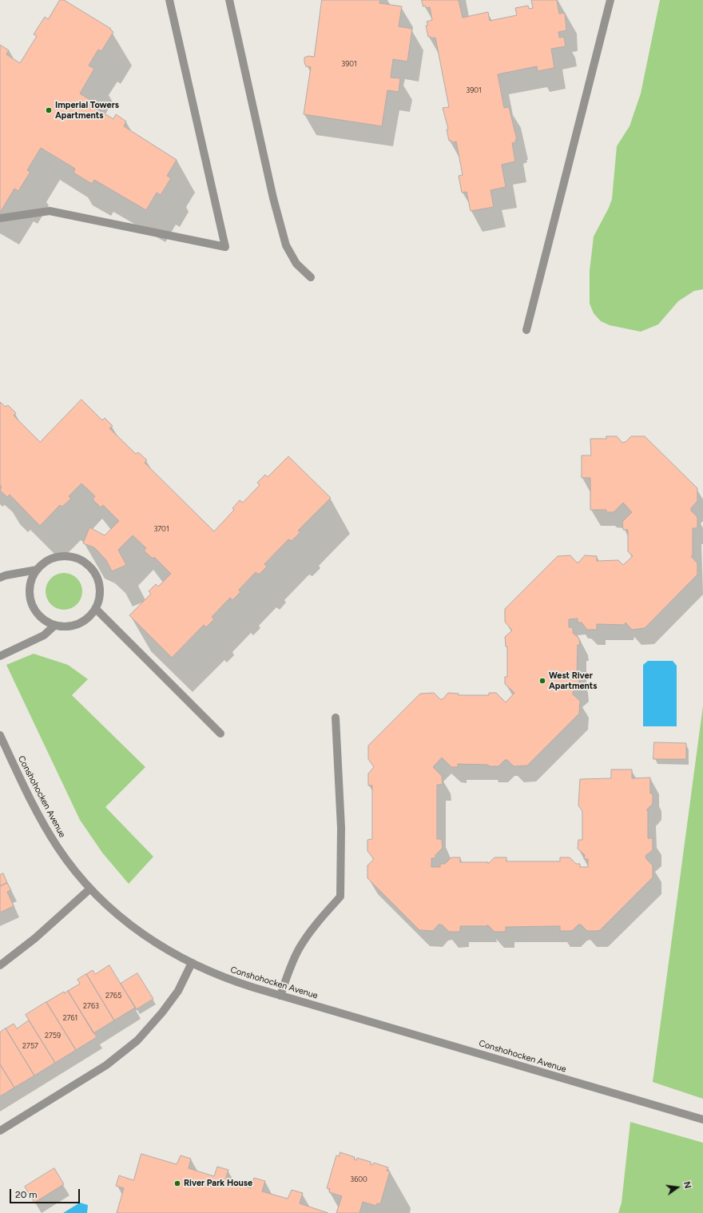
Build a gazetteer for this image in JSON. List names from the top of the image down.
{
  "streets": {
    "street": ["Conshohocken Avenue"]
  },
  "places": ["Imperial Towers Apartments", "West River Apartments", "River Park House"],
  "house_numbers": [
    "3901",
    "3901",
    "3701",
    "2765",
    "2763",
    "2761",
    "2759",
    "2757",
    "3600"
  ],
  "scale_bar": "20 m",
  "north": "right"
}
